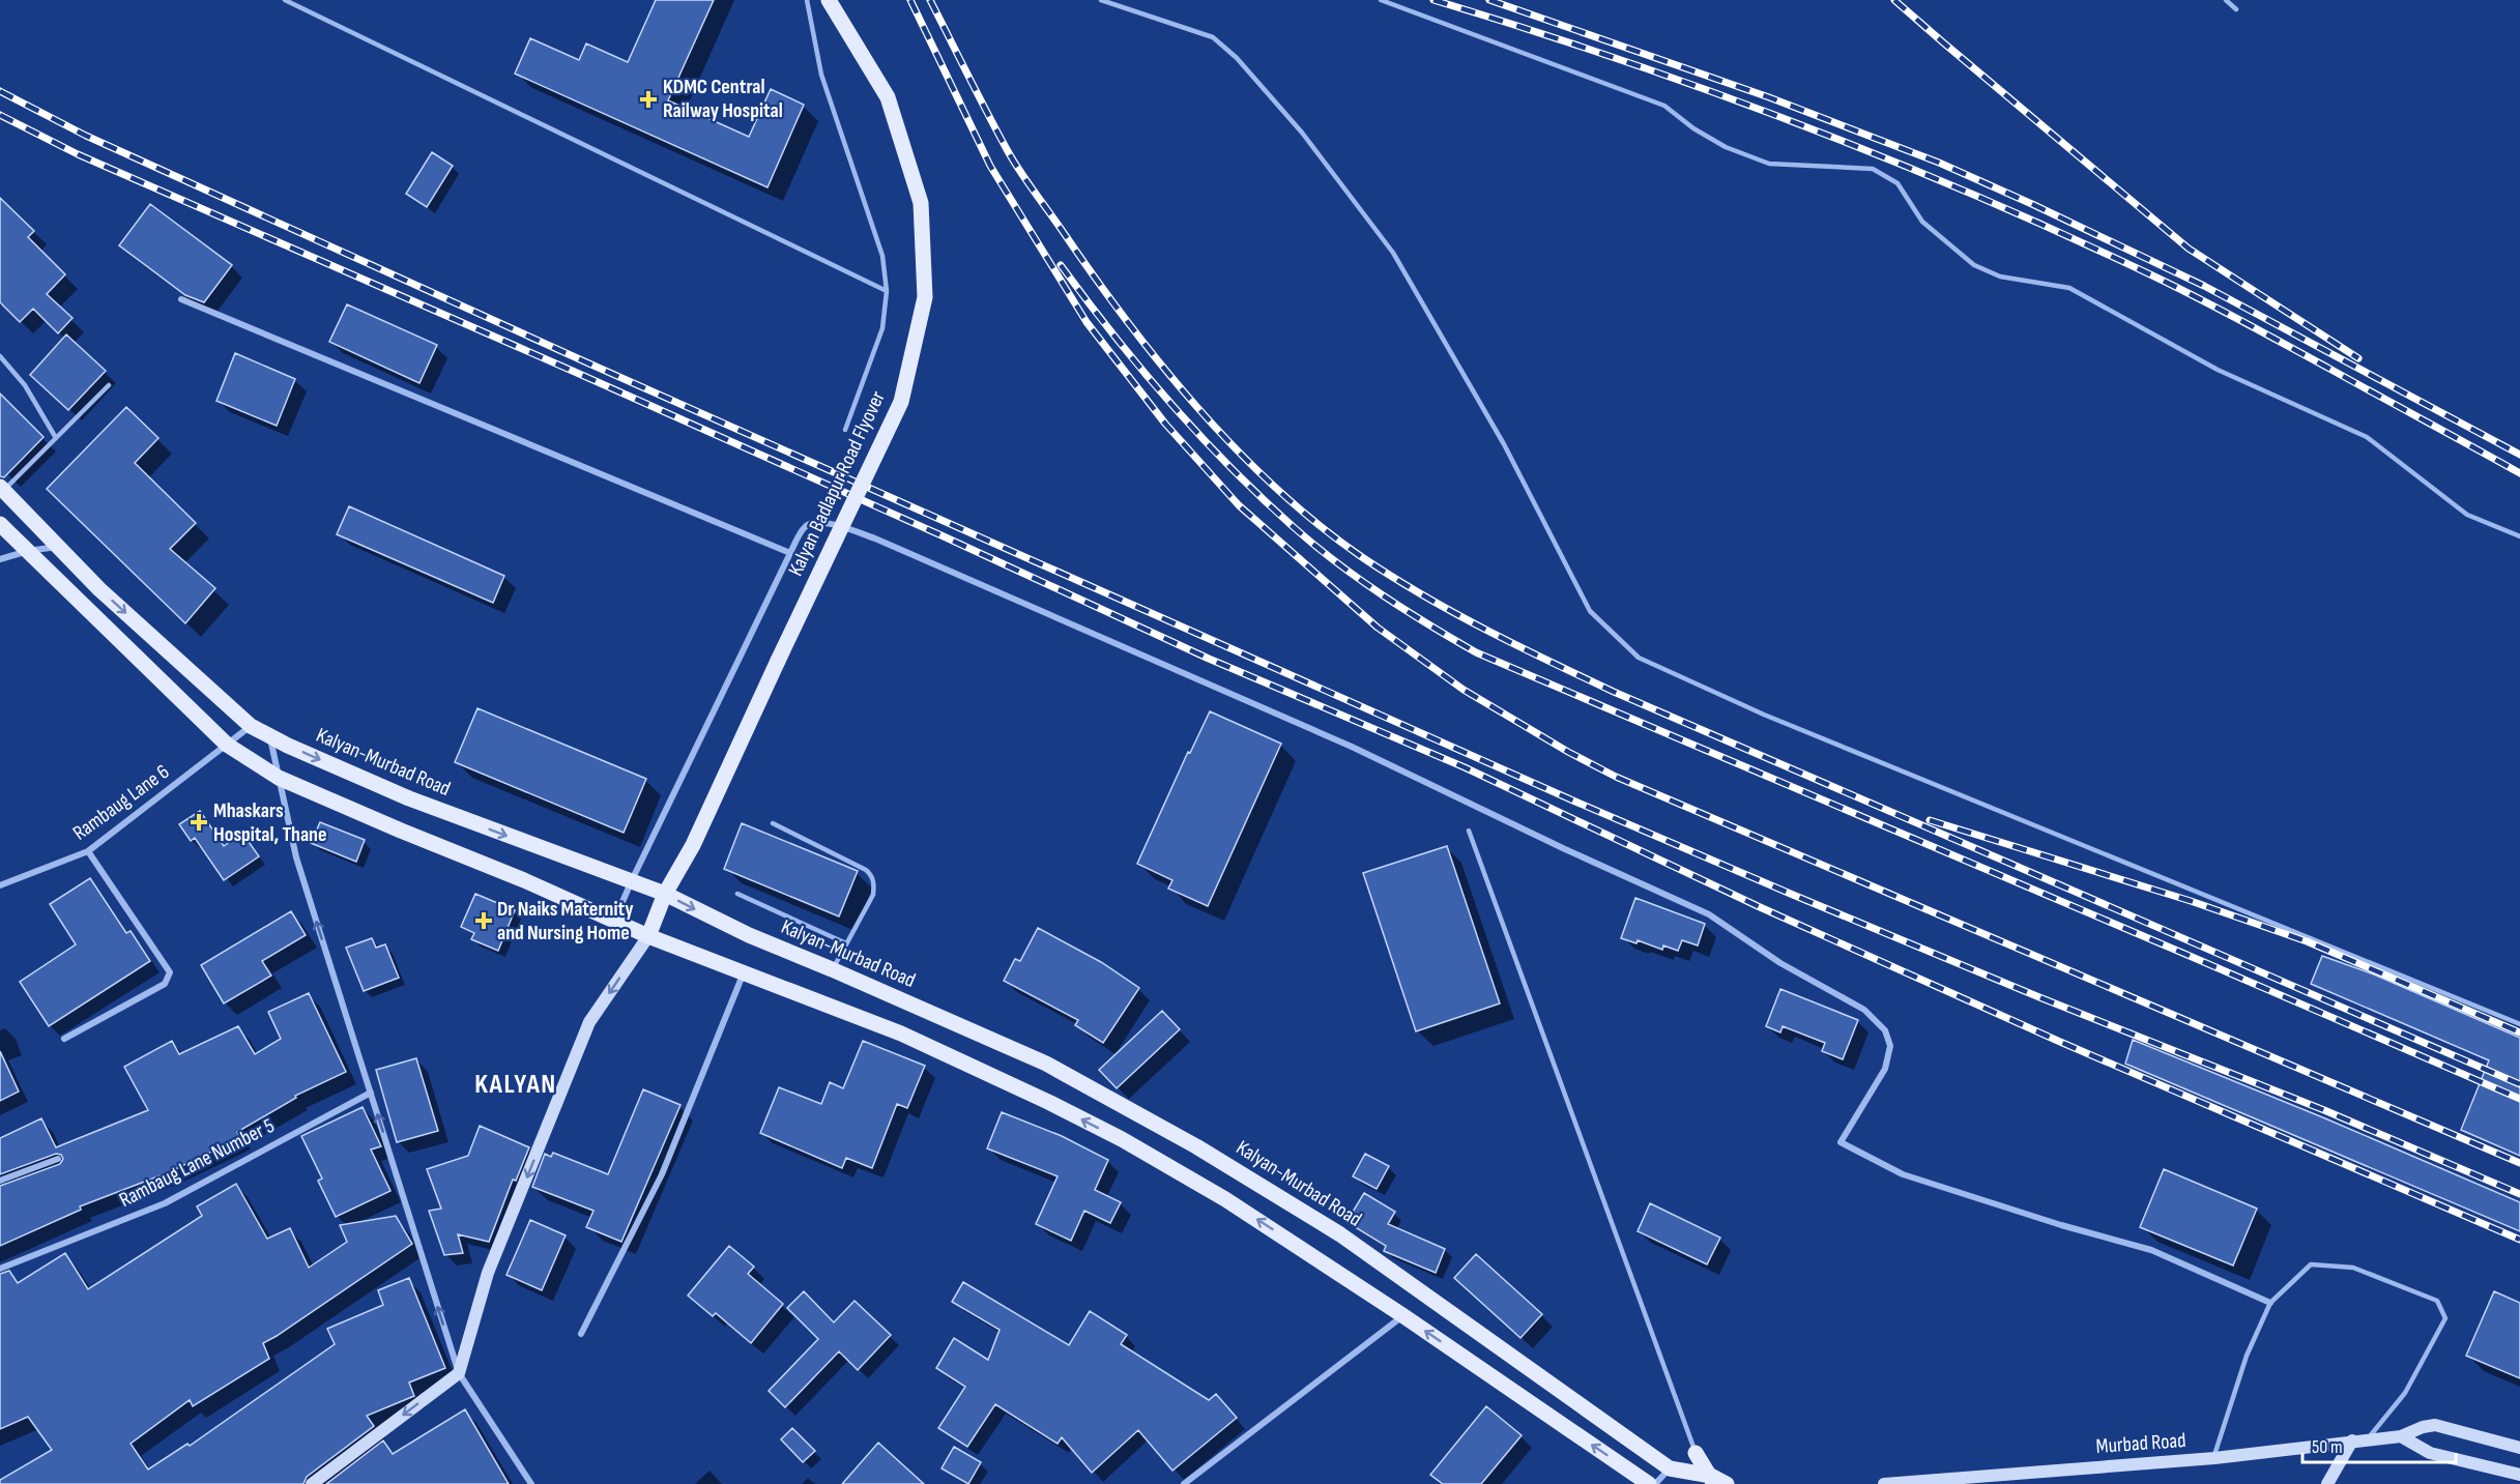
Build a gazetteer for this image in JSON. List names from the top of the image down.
{
  "streets": {
    "main road": ["Kalyan Badlapur Road Flyover", "Kalyan-Murbad Road"],
    "street": ["Rambaug Lane 6", "Rambaug Lane Number 5", "Murbad Road"]
  },
  "crossings": [
    ["Kalyan Badlapur Road Flyover", "Kalyan-Murbad Road"],
    ["Kalyan-Murbad Road", "Rambaug Lane 6"]
  ],
  "districts": ["KALYAN"],
  "places": {
    "health": ["KDMC Central Railway Hospital", "Mhaskars Hospital, Thane", "Dr Naiks Maternity and Nursing Home"]
  },
  "scale_bar": "50 m"
}
